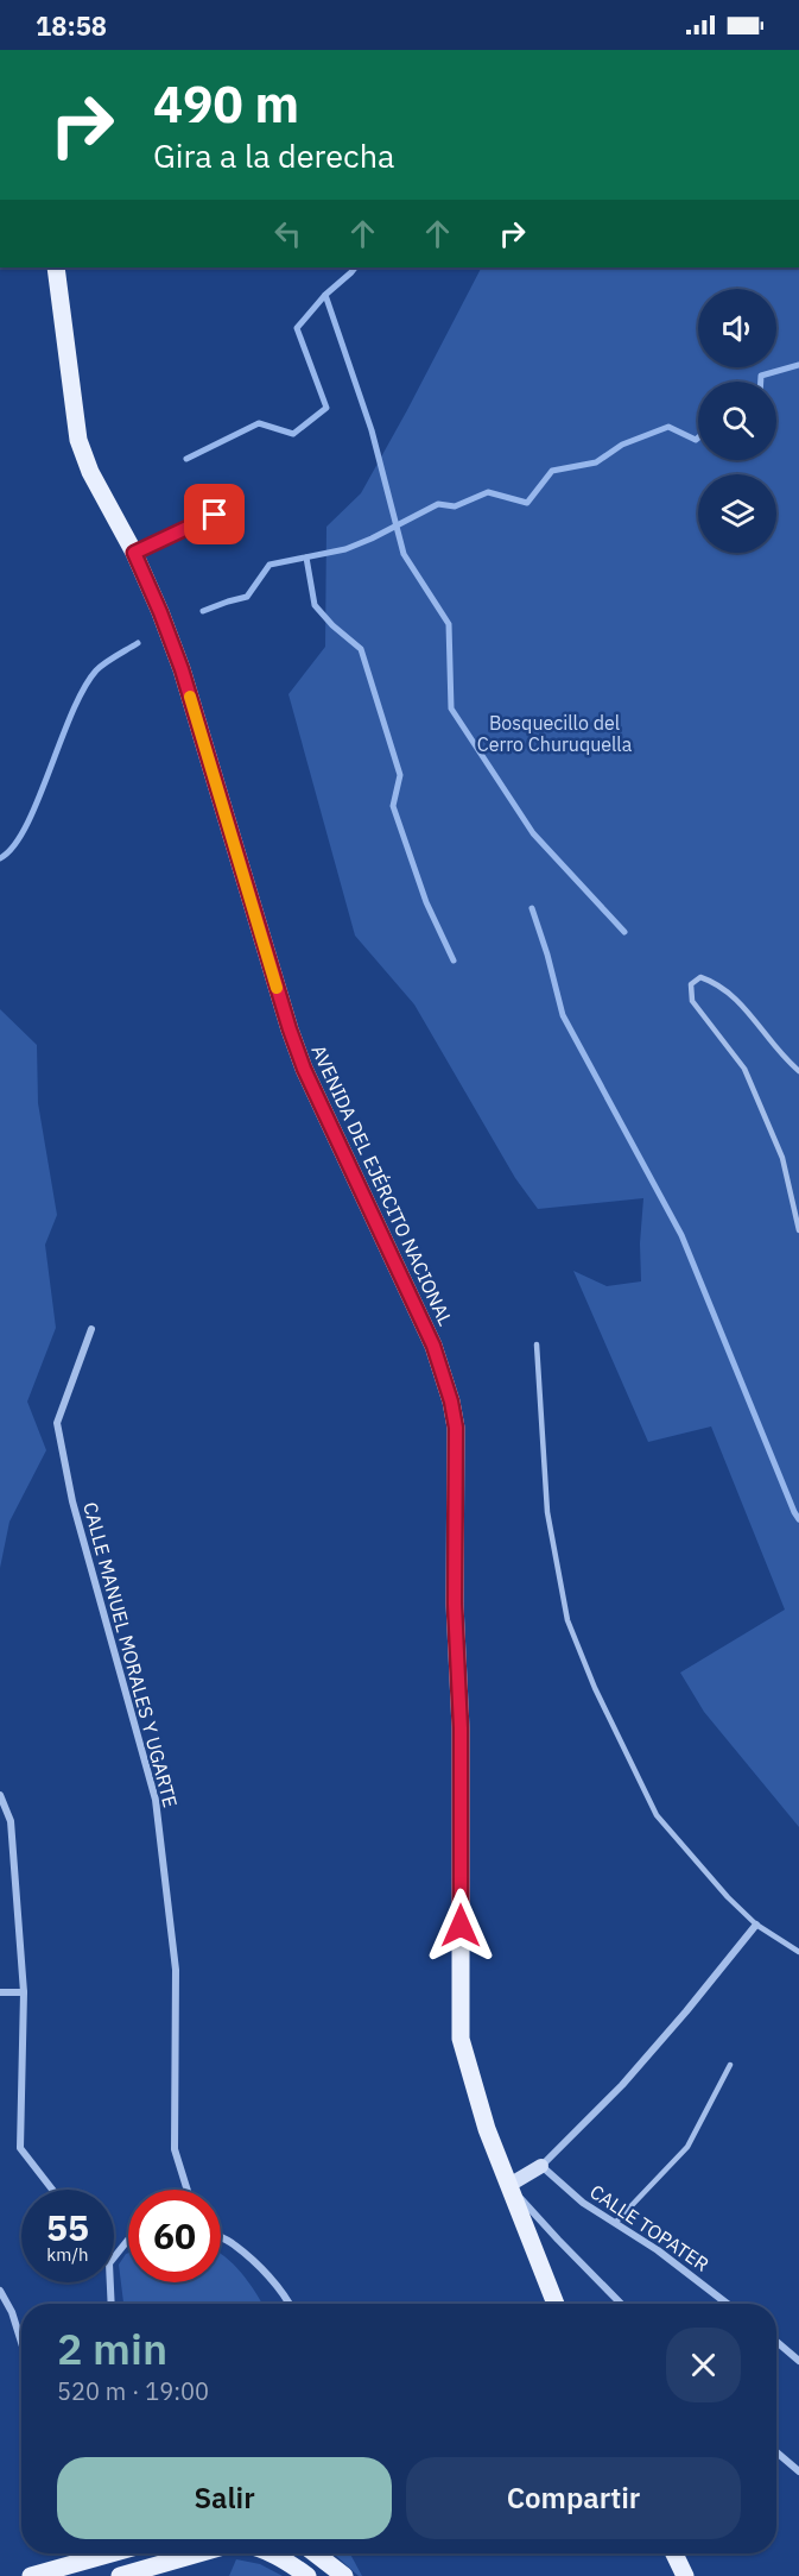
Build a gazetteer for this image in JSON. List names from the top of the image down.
{
  "streets": {
    "main road": ["AVENIDA DEL EJÉRCITO NACIONAL"],
    "street": ["CALLE MANUEL MORALES Y UGARTE", "CALLE TOPATER"]
  },
  "parks": ["Bosquecillo del Cerro Churuquella"],
  "page": {
    "status": "18:58",
    "turn": ["490 m", "Gira a la derecha"],
    "speed": "55 km/h",
    "limit": "60",
    "heading": ["2 min", "520 m · 19:00"],
    "buttons": ["Salir", "Compartir"]
  }
}
